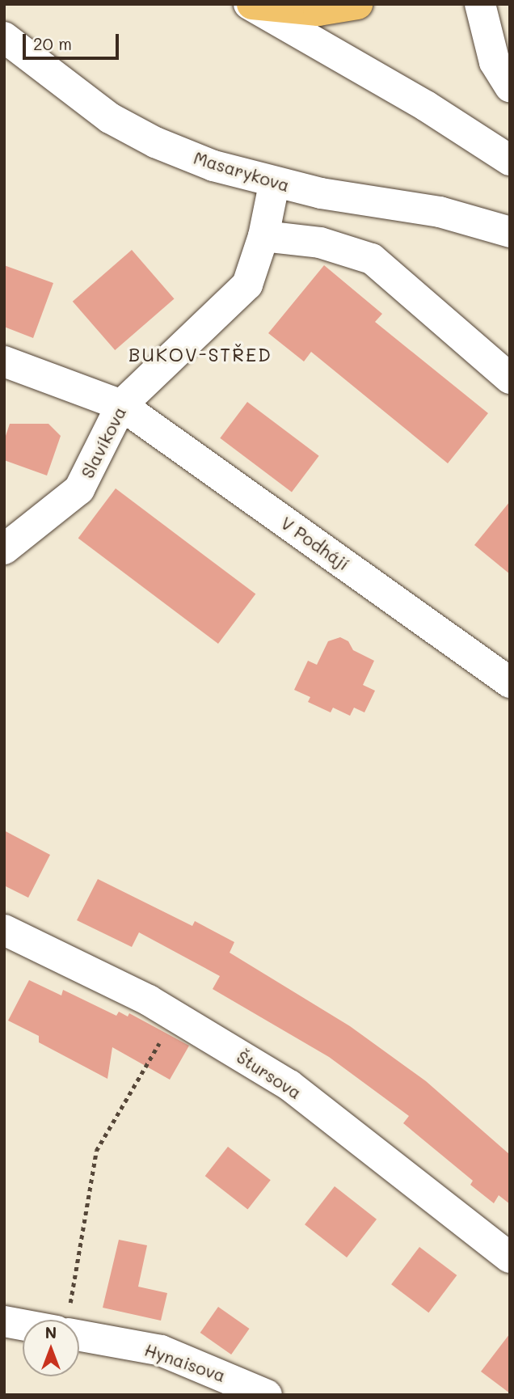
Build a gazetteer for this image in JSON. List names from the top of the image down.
{
  "streets": {
    "street": [
      "Masarykova",
      "Slavíkova",
      "V Podhájí",
      "Štursova",
      "Hynaisova"
    ]
  },
  "crossings": [
    ["Masarykova", "Slavíkova"],
    ["Slavíkova", "V Podhájí"]
  ],
  "districts": ["BUKOV-STŘED"],
  "scale_bar": "20 m",
  "north": "top"
}
